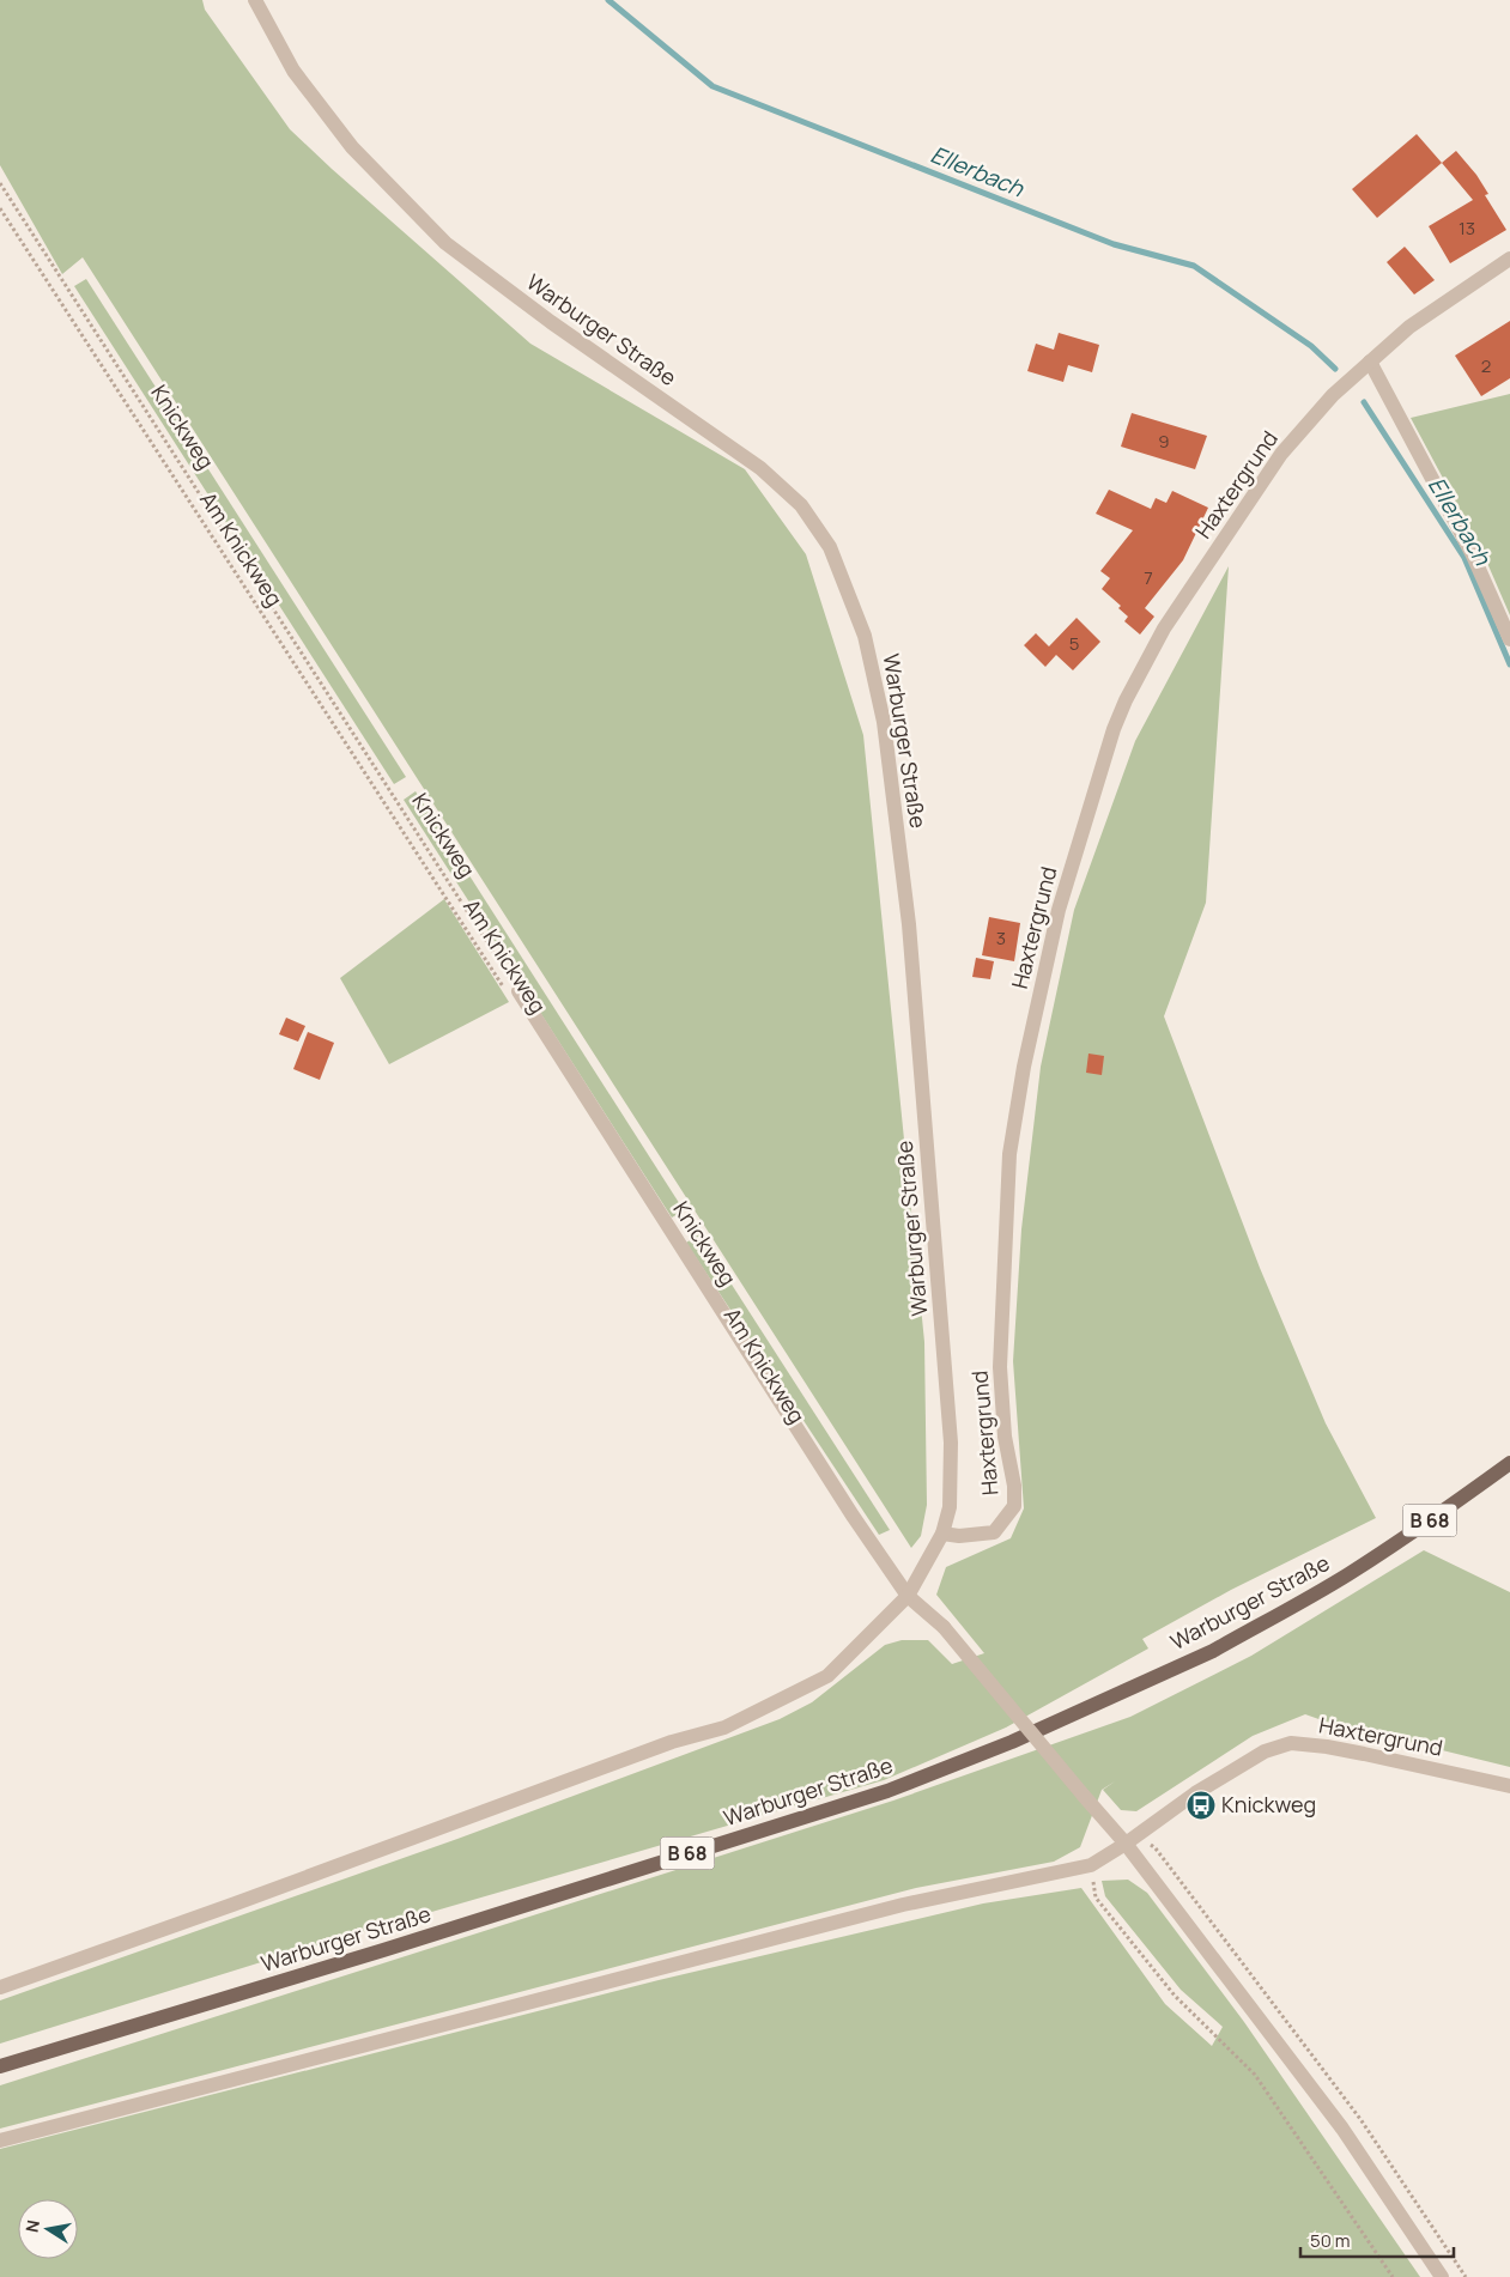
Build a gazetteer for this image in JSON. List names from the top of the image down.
{
  "streets": {
    "main road": ["Warburger Straße", "B 68"],
    "street": ["Knickweg", "Haxtergrund"],
    "path": ["Am Knickweg"]
  },
  "crossings": [
    ["Warburger Straße", "Knickweg"],
    ["Warburger Straße", "Haxtergrund"],
    ["Knickweg", "Haxtergrund"],
    ["Knickweg", "Am Knickweg"]
  ],
  "water": ["Ellerbach"],
  "places": {
    "bus stop": ["Knickweg"]
  },
  "house_numbers": [
    "13",
    "2",
    "9",
    "7",
    "5",
    "3"
  ],
  "scale_bar": "50 m",
  "north": "left"
}
